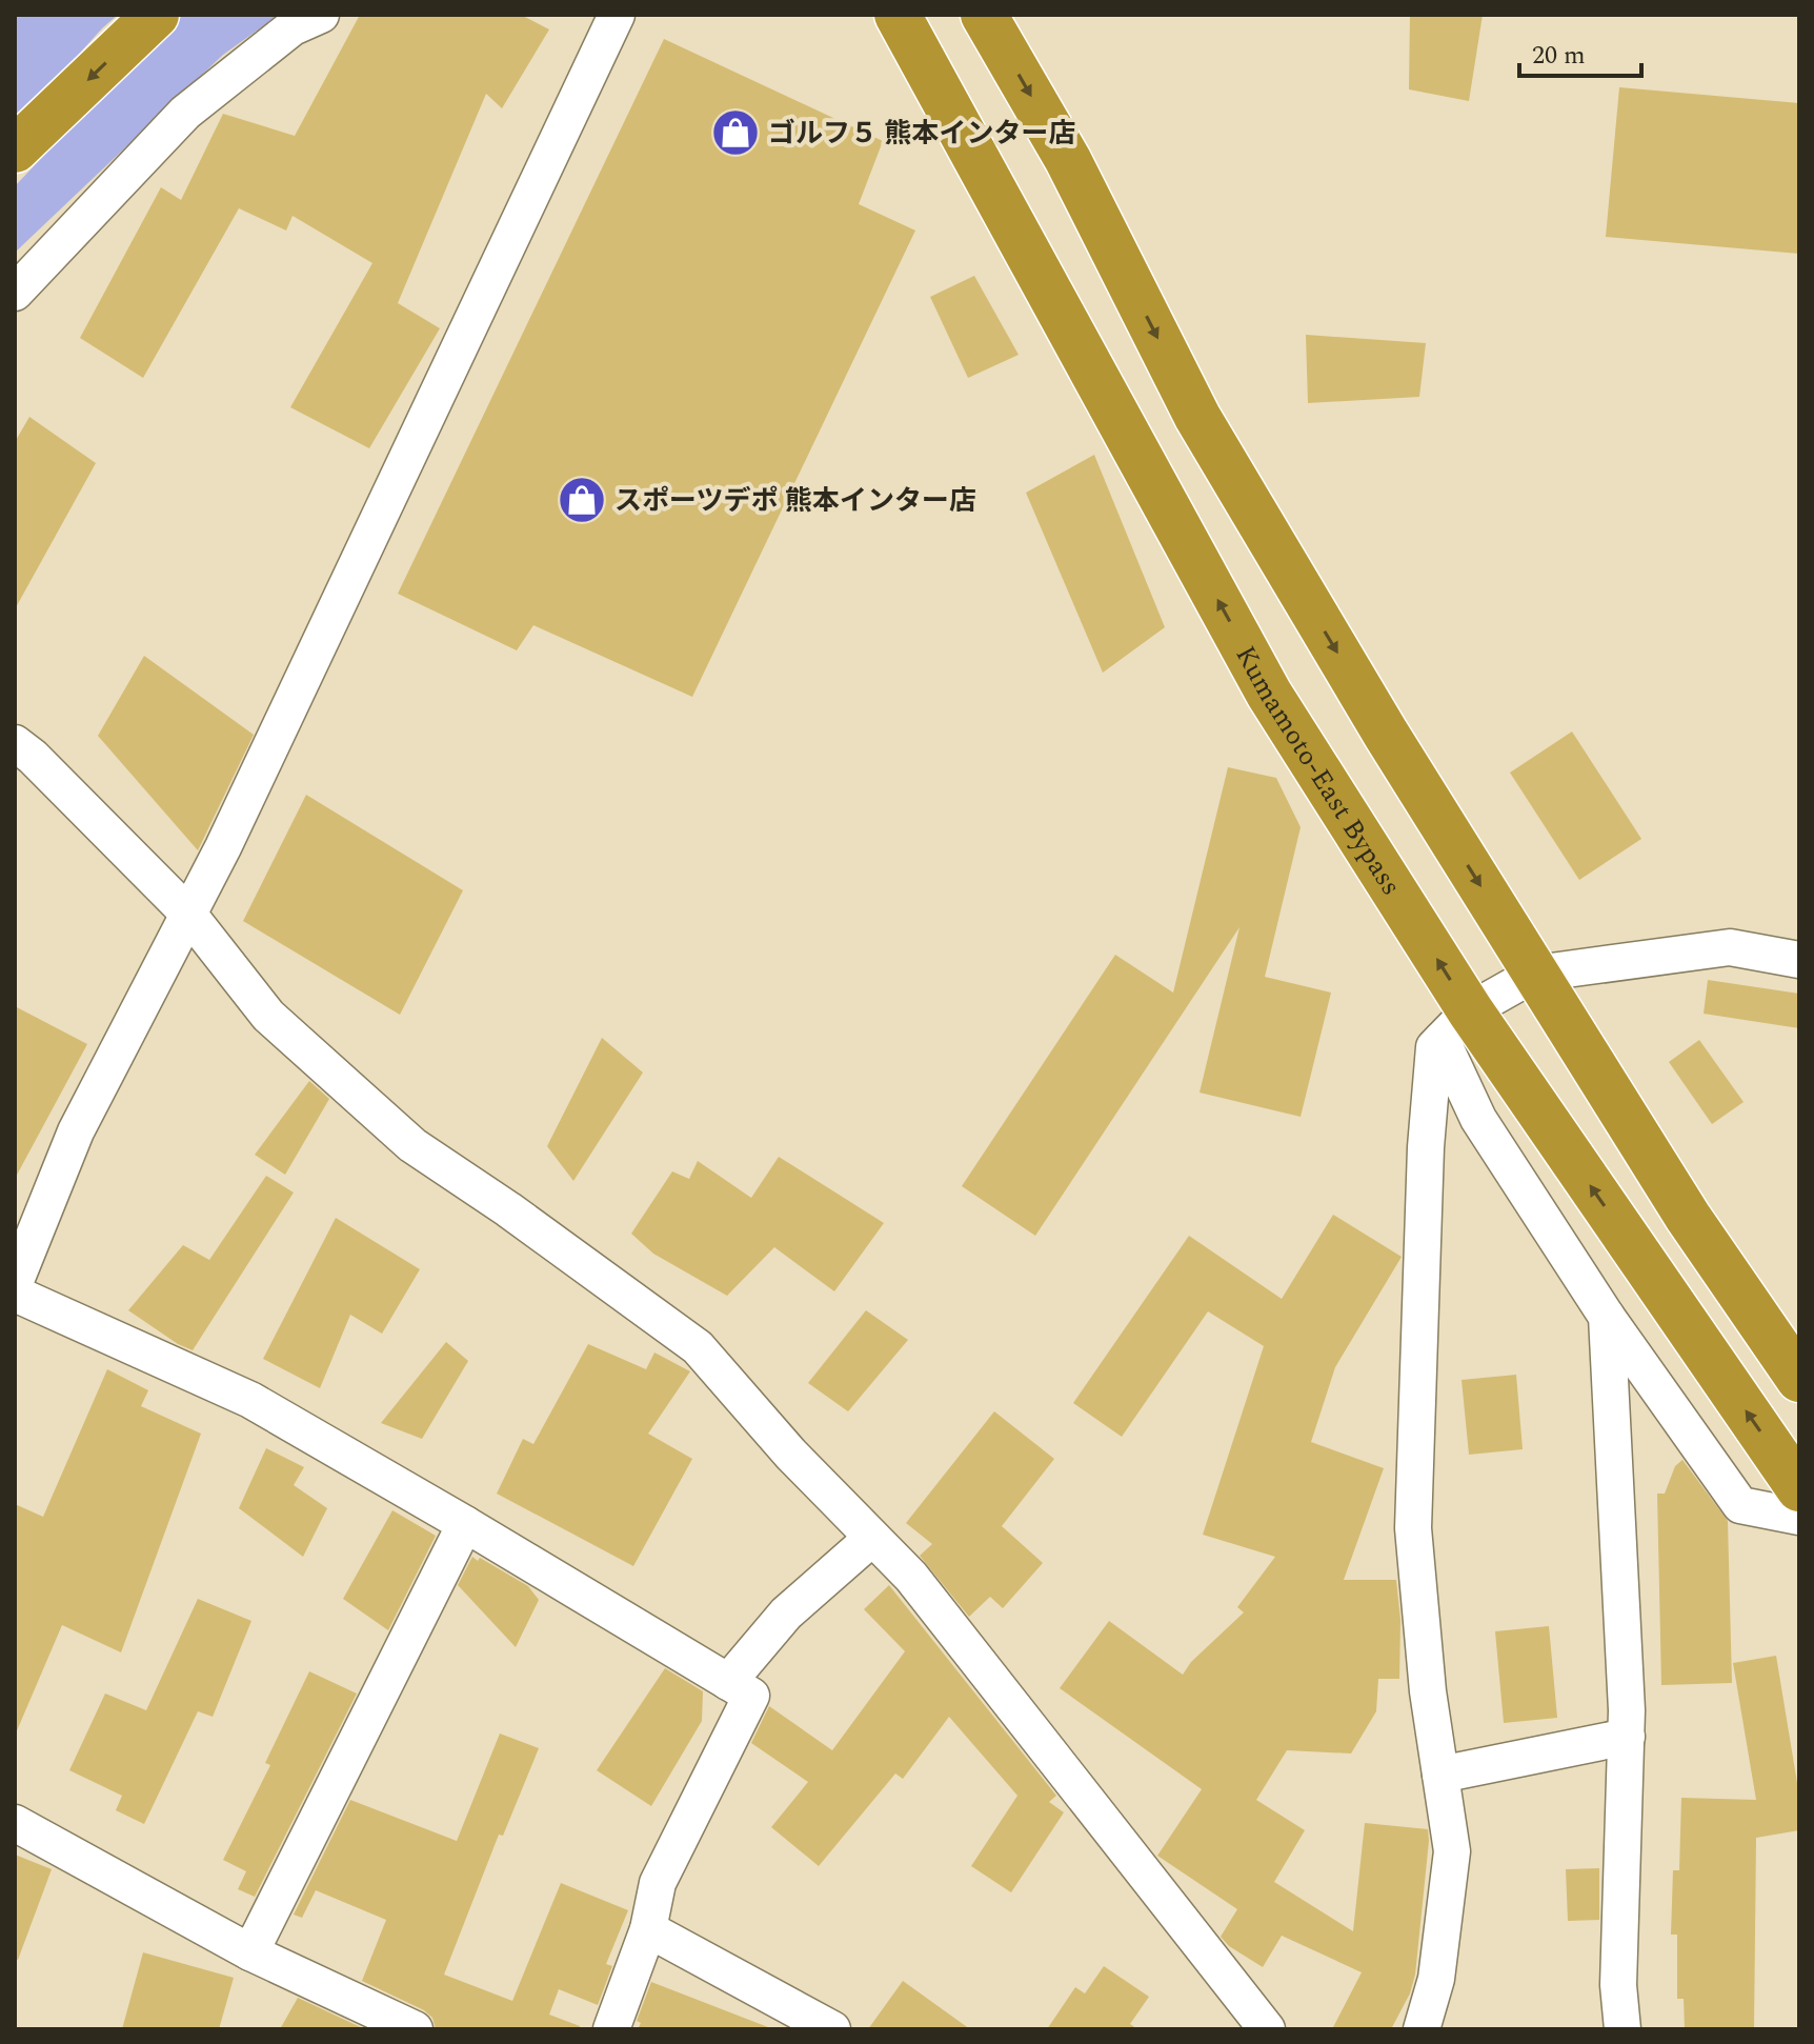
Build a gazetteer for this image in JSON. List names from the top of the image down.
{
  "streets": {
    "highway": ["Kumamoto-East Bypass"]
  },
  "places": {
    "shop": ["ゴルフ５ 熊本インター店", "スポーツデポ 熊本インター店"]
  },
  "scale_bar": "20 m"
}
